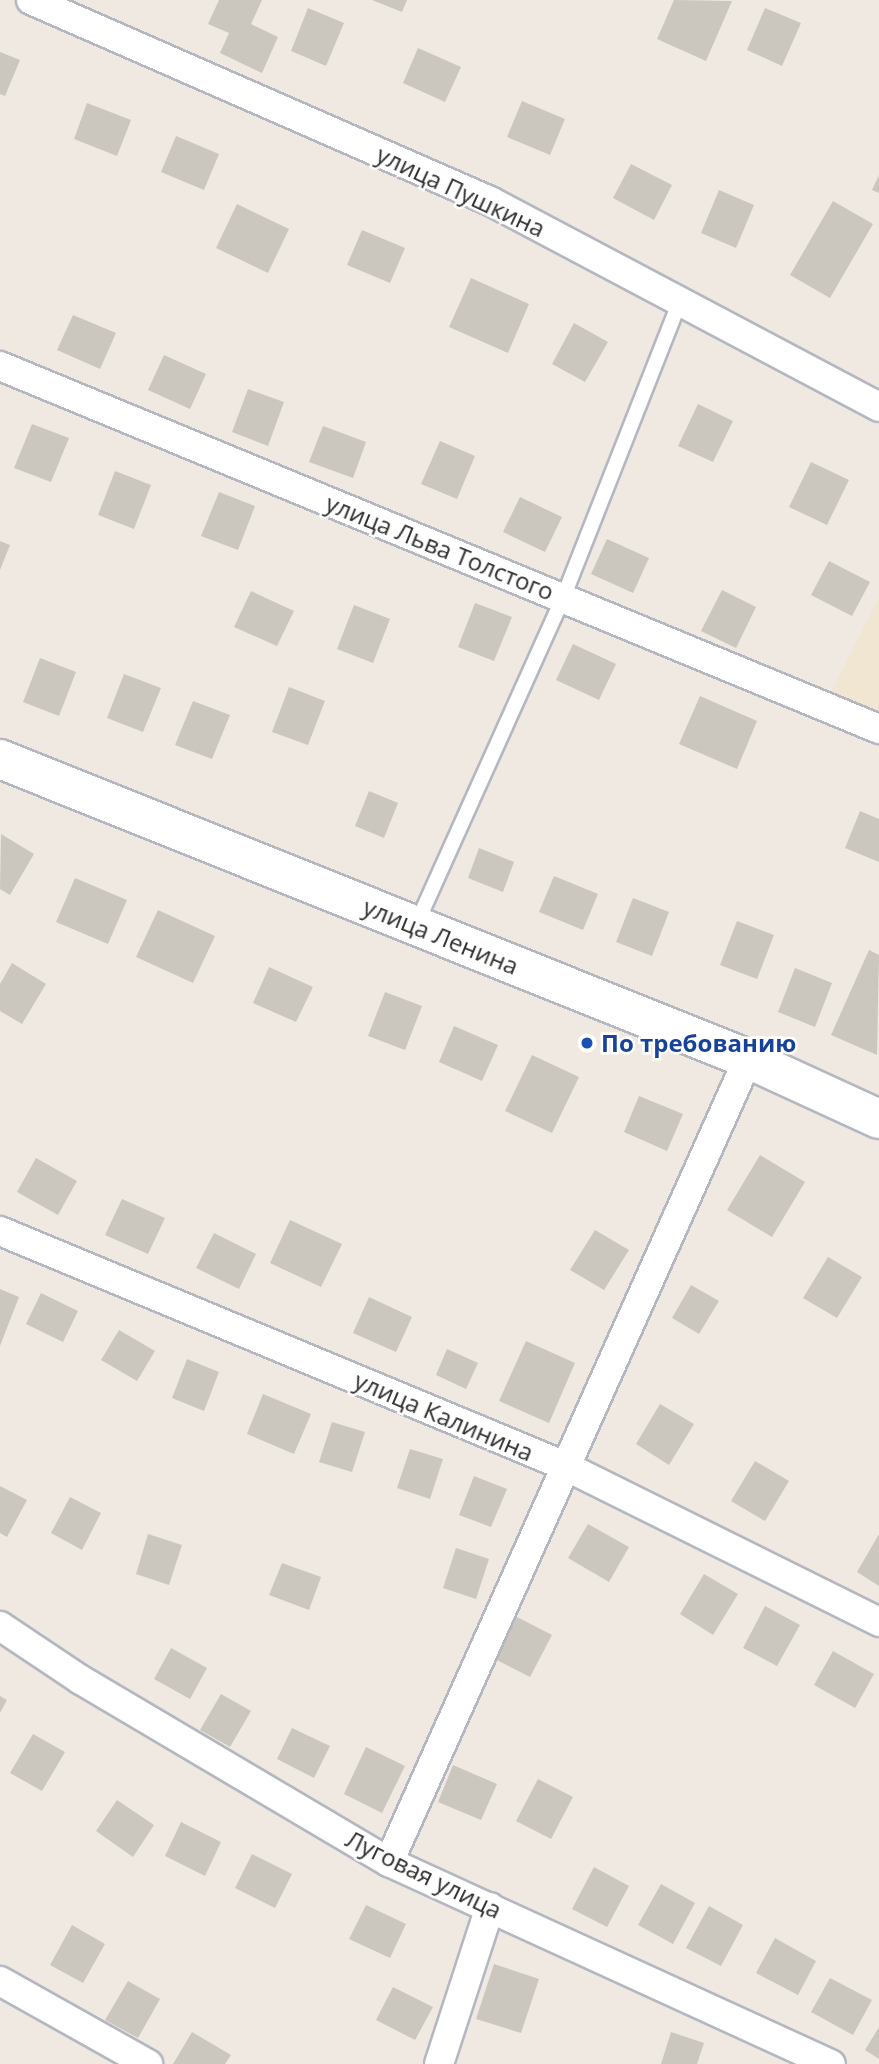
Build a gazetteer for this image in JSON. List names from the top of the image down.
{
  "streets": {
    "street": [
      "улица Пушкина",
      "улица Льва Толстого",
      "улица Ленина",
      "улица Калинина",
      "Луговая улица"
    ]
  },
  "places": ["По требованию"]
}
